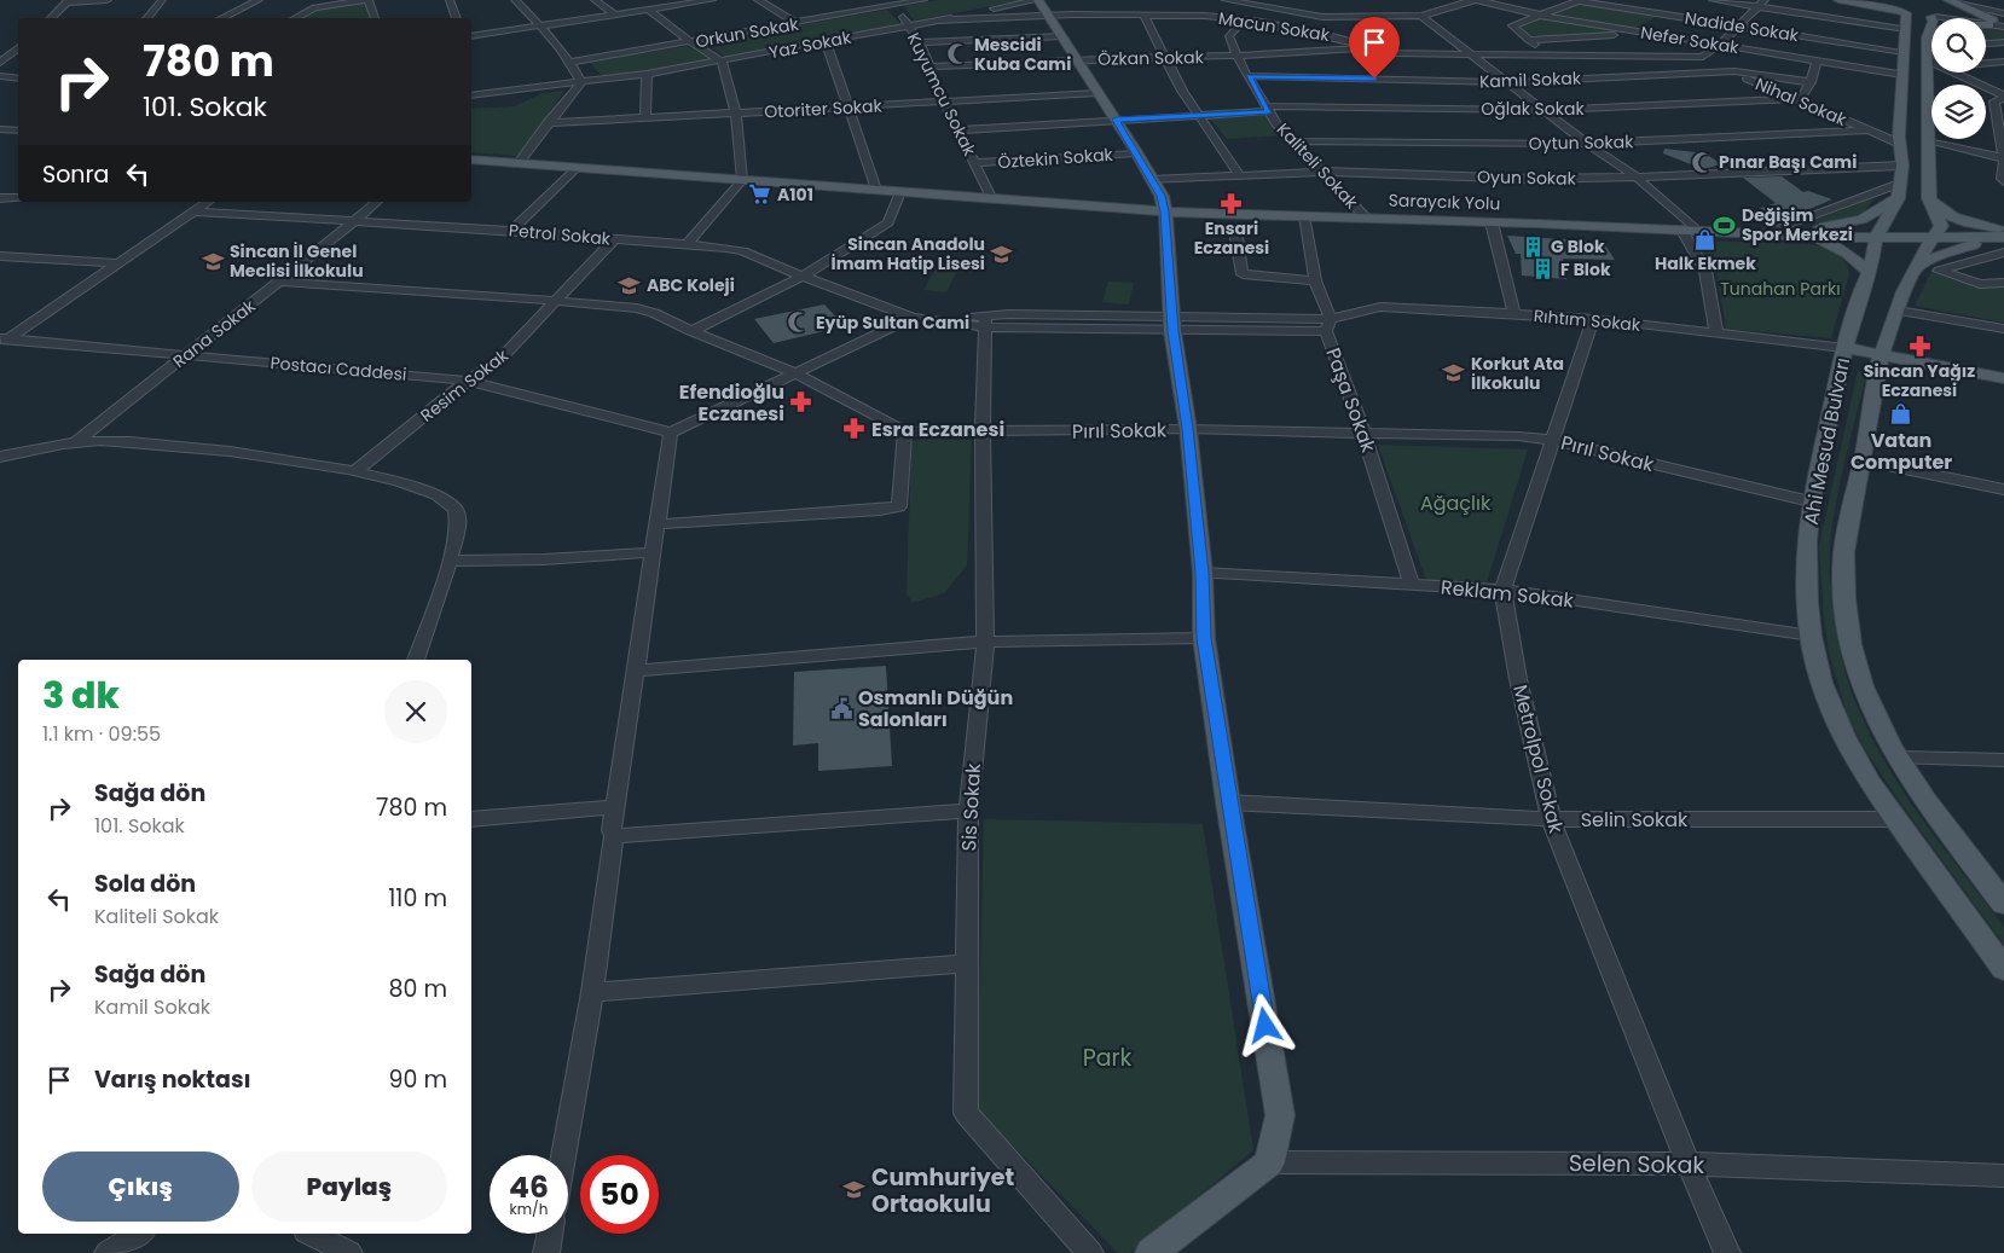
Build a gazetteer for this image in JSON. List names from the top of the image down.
{
  "streets": {
    "main road": ["Saraycık Yolu", "Ahi Mesud Bulvarı"],
    "street": [
      "Macun Sokak",
      "Nadide Sokak",
      "Orkun Sokak",
      "Nefer Sokak",
      "Yaz Sokak",
      "Özkan Sokak",
      "Kamil Sokak",
      "Kuyumcu Sokak",
      "Nihal Sokak",
      "Otoriter Sokak",
      "Oğlak Sokak",
      "Oytun Sokak",
      "Öztekin Sokak",
      "Kaliteli Sokak",
      "Oyun Sokak",
      "Petrol Sokak",
      "Rıhtım Sokak",
      "Rana Sokak",
      "Postacı Caddesi",
      "Resim Sokak",
      "Paşa Sokak",
      "Pırıl Sokak",
      "Reklam Sokak",
      "Metrolpol Sokak",
      "Sis Sokak",
      "Selin Sokak",
      "Selen Sokak"
    ]
  },
  "crossings": [
    ["Macun Sokak", "Yaz Sokak"],
    ["Macun Sokak", "Özkan Sokak"],
    ["Macun Sokak", "Kamil Sokak"],
    ["Macun Sokak", "Nihal Sokak"],
    ["Nadide Sokak", "Nefer Sokak"],
    ["Orkun Sokak", "Kuyumcu Sokak"],
    ["Yaz Sokak", "Kuyumcu Sokak"],
    ["Özkan Sokak", "Kuyumcu Sokak"],
    ["Özkan Sokak", "Kaliteli Sokak"],
    ["Kamil Sokak", "Nihal Sokak"],
    ["Kamil Sokak", "Kaliteli Sokak"],
    ["Kuyumcu Sokak", "Otoriter Sokak"],
    ["Kuyumcu Sokak", "Oğlak Sokak"],
    ["Kuyumcu Sokak", "Öztekin Sokak"],
    ["Kuyumcu Sokak", "Saraycık Yolu"],
    ["Nihal Sokak", "Oğlak Sokak"],
    ["Nihal Sokak", "Oytun Sokak"],
    ["Oğlak Sokak", "Kaliteli Sokak"],
    ["Oytun Sokak", "Kaliteli Sokak"],
    ["Kaliteli Sokak", "Oyun Sokak"],
    ["Kaliteli Sokak", "Saraycık Yolu"],
    ["Oyun Sokak", "Ahi Mesud Bulvarı"],
    ["Saraycık Yolu", "Paşa Sokak"],
    ["Petrol Sokak", "Rıhtım Sokak"],
    ["Petrol Sokak", "Rana Sokak"],
    ["Petrol Sokak", "Resim Sokak"],
    ["Rıhtım Sokak", "Paşa Sokak"],
    ["Rıhtım Sokak", "Ahi Mesud Bulvarı"],
    ["Rıhtım Sokak", "Metrolpol Sokak"],
    ["Rıhtım Sokak", "Sis Sokak"],
    ["Rana Sokak", "Postacı Caddesi"],
    ["Postacı Caddesi", "Resim Sokak"],
    ["Resim Sokak", "Pırıl Sokak"],
    ["Paşa Sokak", "Pırıl Sokak"],
    ["Paşa Sokak", "Reklam Sokak"],
    ["Pırıl Sokak", "Ahi Mesud Bulvarı"],
    ["Pırıl Sokak", "Metrolpol Sokak"],
    ["Pırıl Sokak", "Sis Sokak"],
    ["Ahi Mesud Bulvarı", "Reklam Sokak"],
    ["Ahi Mesud Bulvarı", "Selin Sokak"],
    ["Reklam Sokak", "Metrolpol Sokak"],
    ["Metrolpol Sokak", "Selin Sokak"],
    ["Metrolpol Sokak", "Selen Sokak"]
  ],
  "parks": ["Tunahan Parkı", "Ağaçlık", "Park"],
  "places": {
    "mosque": ["Mescidi Kuba Cami", "Pınar Başı Cami", "Eyüp Sultan Cami"],
    "supermarket": ["A101"],
    "pharmacy": [
      "Ensari Eczanesi",
      "Sincan Yağız Eczanesi",
      "Efendioğlu Eczanesi",
      "Esra Eczanesi"
    ],
    "sports": ["Değişim Spor Merkezi"],
    "shop": ["Halk Ekmek", "Vatan Computer"],
    "building": ["G Blok", "F Blok"],
    "school or university": [
      "Sincan Anadolu İmam Hatip Lisesi",
      "Sincan İl Genel Meclisi İlkokulu",
      "ABC Koleji",
      "Korkut Ata İlkokulu",
      "Cumhuriyet Ortaokulu"
    ],
    "public building": ["Osmanlı Düğün Salonları"]
  },
  "page": {
    "turn": ["780 m", "101. Sokak"],
    "then": "Sonra",
    "heading": ["3 dk", "1.1 km · 09:55"],
    "list": [
      {
        "name": "Sağa dön",
        "note": "101. Sokak",
        "value": "780 m"
      },
      {
        "name": "Sola dön",
        "note": "Kaliteli Sokak",
        "value": "110 m"
      },
      {
        "name": "Sağa dön",
        "note": "Kamil Sokak",
        "value": "80 m"
      },
      {
        "name": "Varış noktası",
        "value": "90 m"
      }
    ],
    "buttons": ["Çıkış", "Paylaş"],
    "speed": "46 km/h",
    "limit": "50"
  }
}
